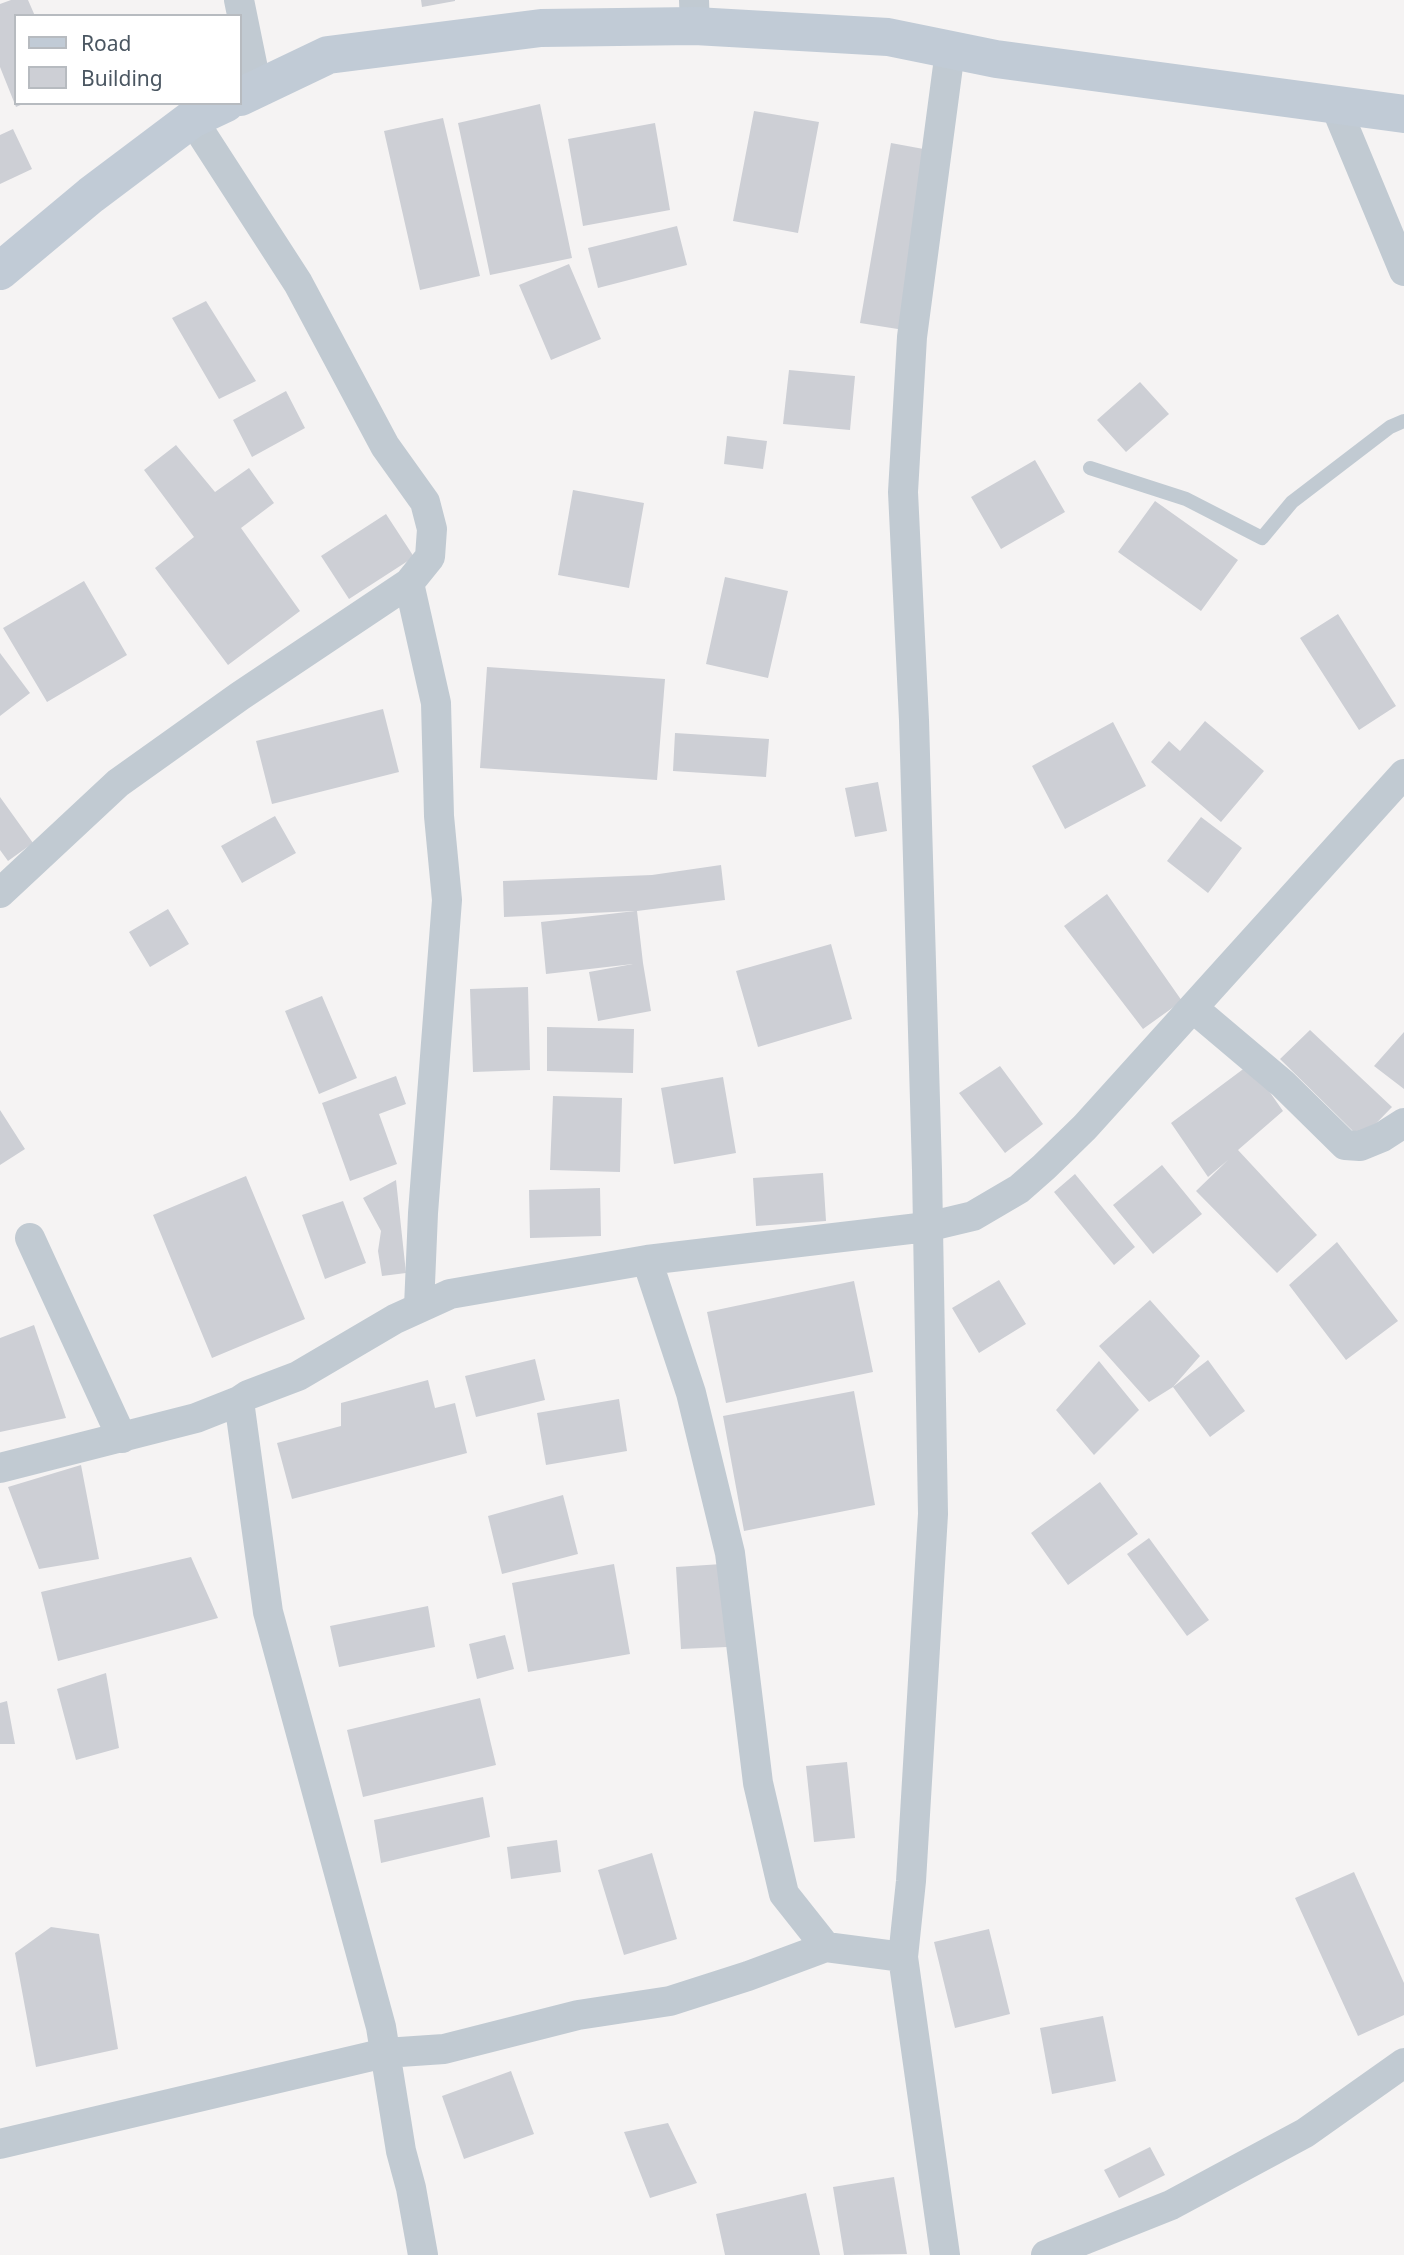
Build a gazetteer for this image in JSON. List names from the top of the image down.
{
  "legend": ["Road", "Building"]
}
